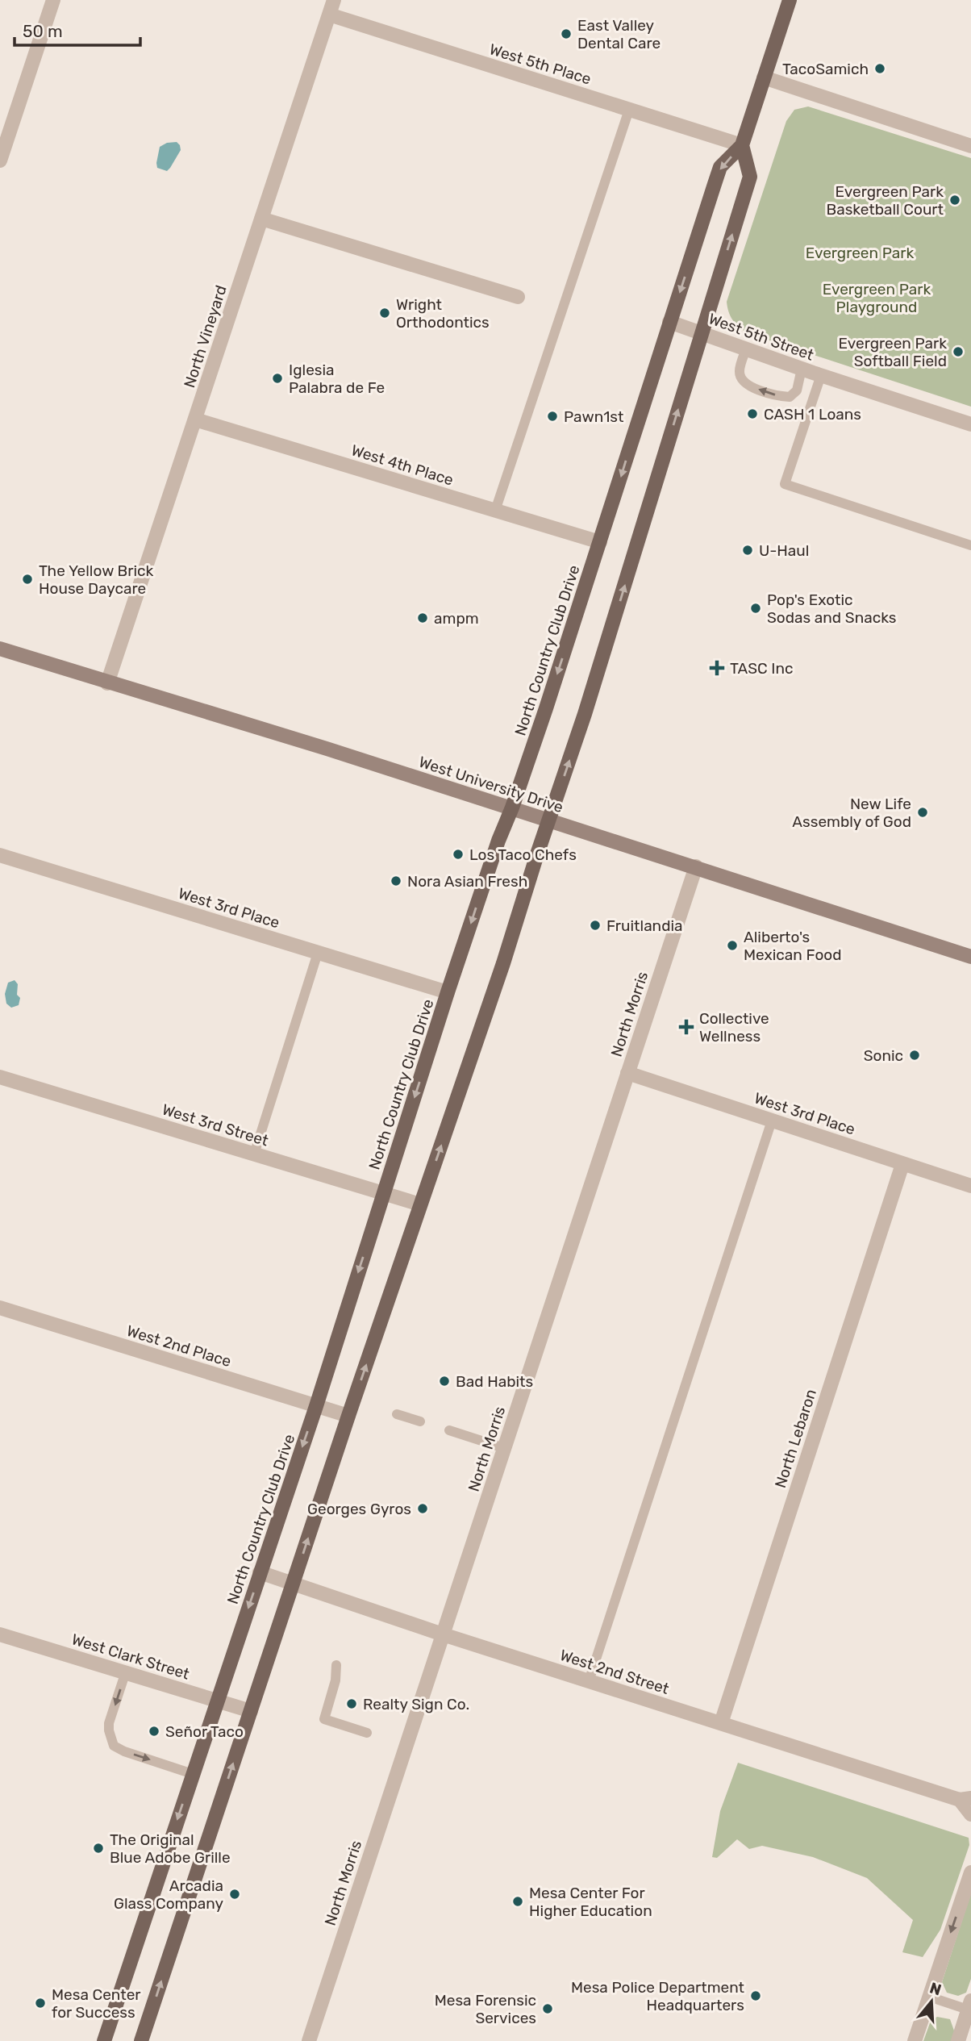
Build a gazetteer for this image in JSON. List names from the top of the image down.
{
  "streets": {
    "main road": ["North Country Club Drive", "West University Drive"],
    "street": [
      "West 5th Place",
      "North Vineyard",
      "West 5th Street",
      "West 4th Place",
      "West 3rd Place",
      "North Morris",
      "West 3rd Street",
      "West 2nd Place",
      "North Lebaron",
      "West Clark Street",
      "West 2nd Street"
    ]
  },
  "crossings": [
    ["West 5th Place", "North Vineyard"],
    ["West 5th Place", "North Country Club Drive"],
    ["North Vineyard", "West 4th Place"],
    ["North Vineyard", "West University Drive"],
    ["West 5th Street", "North Country Club Drive"],
    ["West 4th Place", "North Country Club Drive"],
    ["North Country Club Drive", "West University Drive"],
    ["North Country Club Drive", "West 3rd Place"],
    ["North Country Club Drive", "West 3rd Street"],
    ["North Country Club Drive", "West 2nd Place"],
    ["North Country Club Drive", "West Clark Street"],
    ["North Country Club Drive", "West 2nd Street"],
    ["West University Drive", "North Morris"],
    ["West 3rd Place", "North Morris"],
    ["West 3rd Place", "North Lebaron"],
    ["North Morris", "West 2nd Street"],
    ["North Lebaron", "West 2nd Street"]
  ],
  "parks": ["Evergreen Park", "Evergreen Park Playground"],
  "places": {
    "other": [
      "East Valley Dental Care",
      "TacoSamich",
      "Evergreen Park Basketball Court",
      "Wright Orthodontics",
      "Evergreen Park Softball Field",
      "Iglesia Palabra de Fe",
      "CASH 1 Loans",
      "Pawn1st",
      "U-Haul",
      "The Yellow Brick House Daycare",
      "Pop's Exotic Sodas and Snacks",
      "ampm",
      "New Life Assembly of God",
      "Los Taco Chefs",
      "Nora Asian Fresh",
      "Fruitlandia",
      "Aliberto's Mexican Food",
      "Sonic",
      "Bad Habits",
      "Georges Gyros",
      "Realty Sign Co.",
      "Señor Taco",
      "The Original Blue Adobe Grille",
      "Arcadia Glass Company",
      "Mesa Center For Higher Education",
      "Mesa Police Department Headquarters",
      "Mesa Center for Success",
      "Mesa Forensic Services"
    ],
    "health": ["TASC Inc", "Collective Wellness"]
  },
  "scale_bar": "50 m",
  "north": "top"
}
